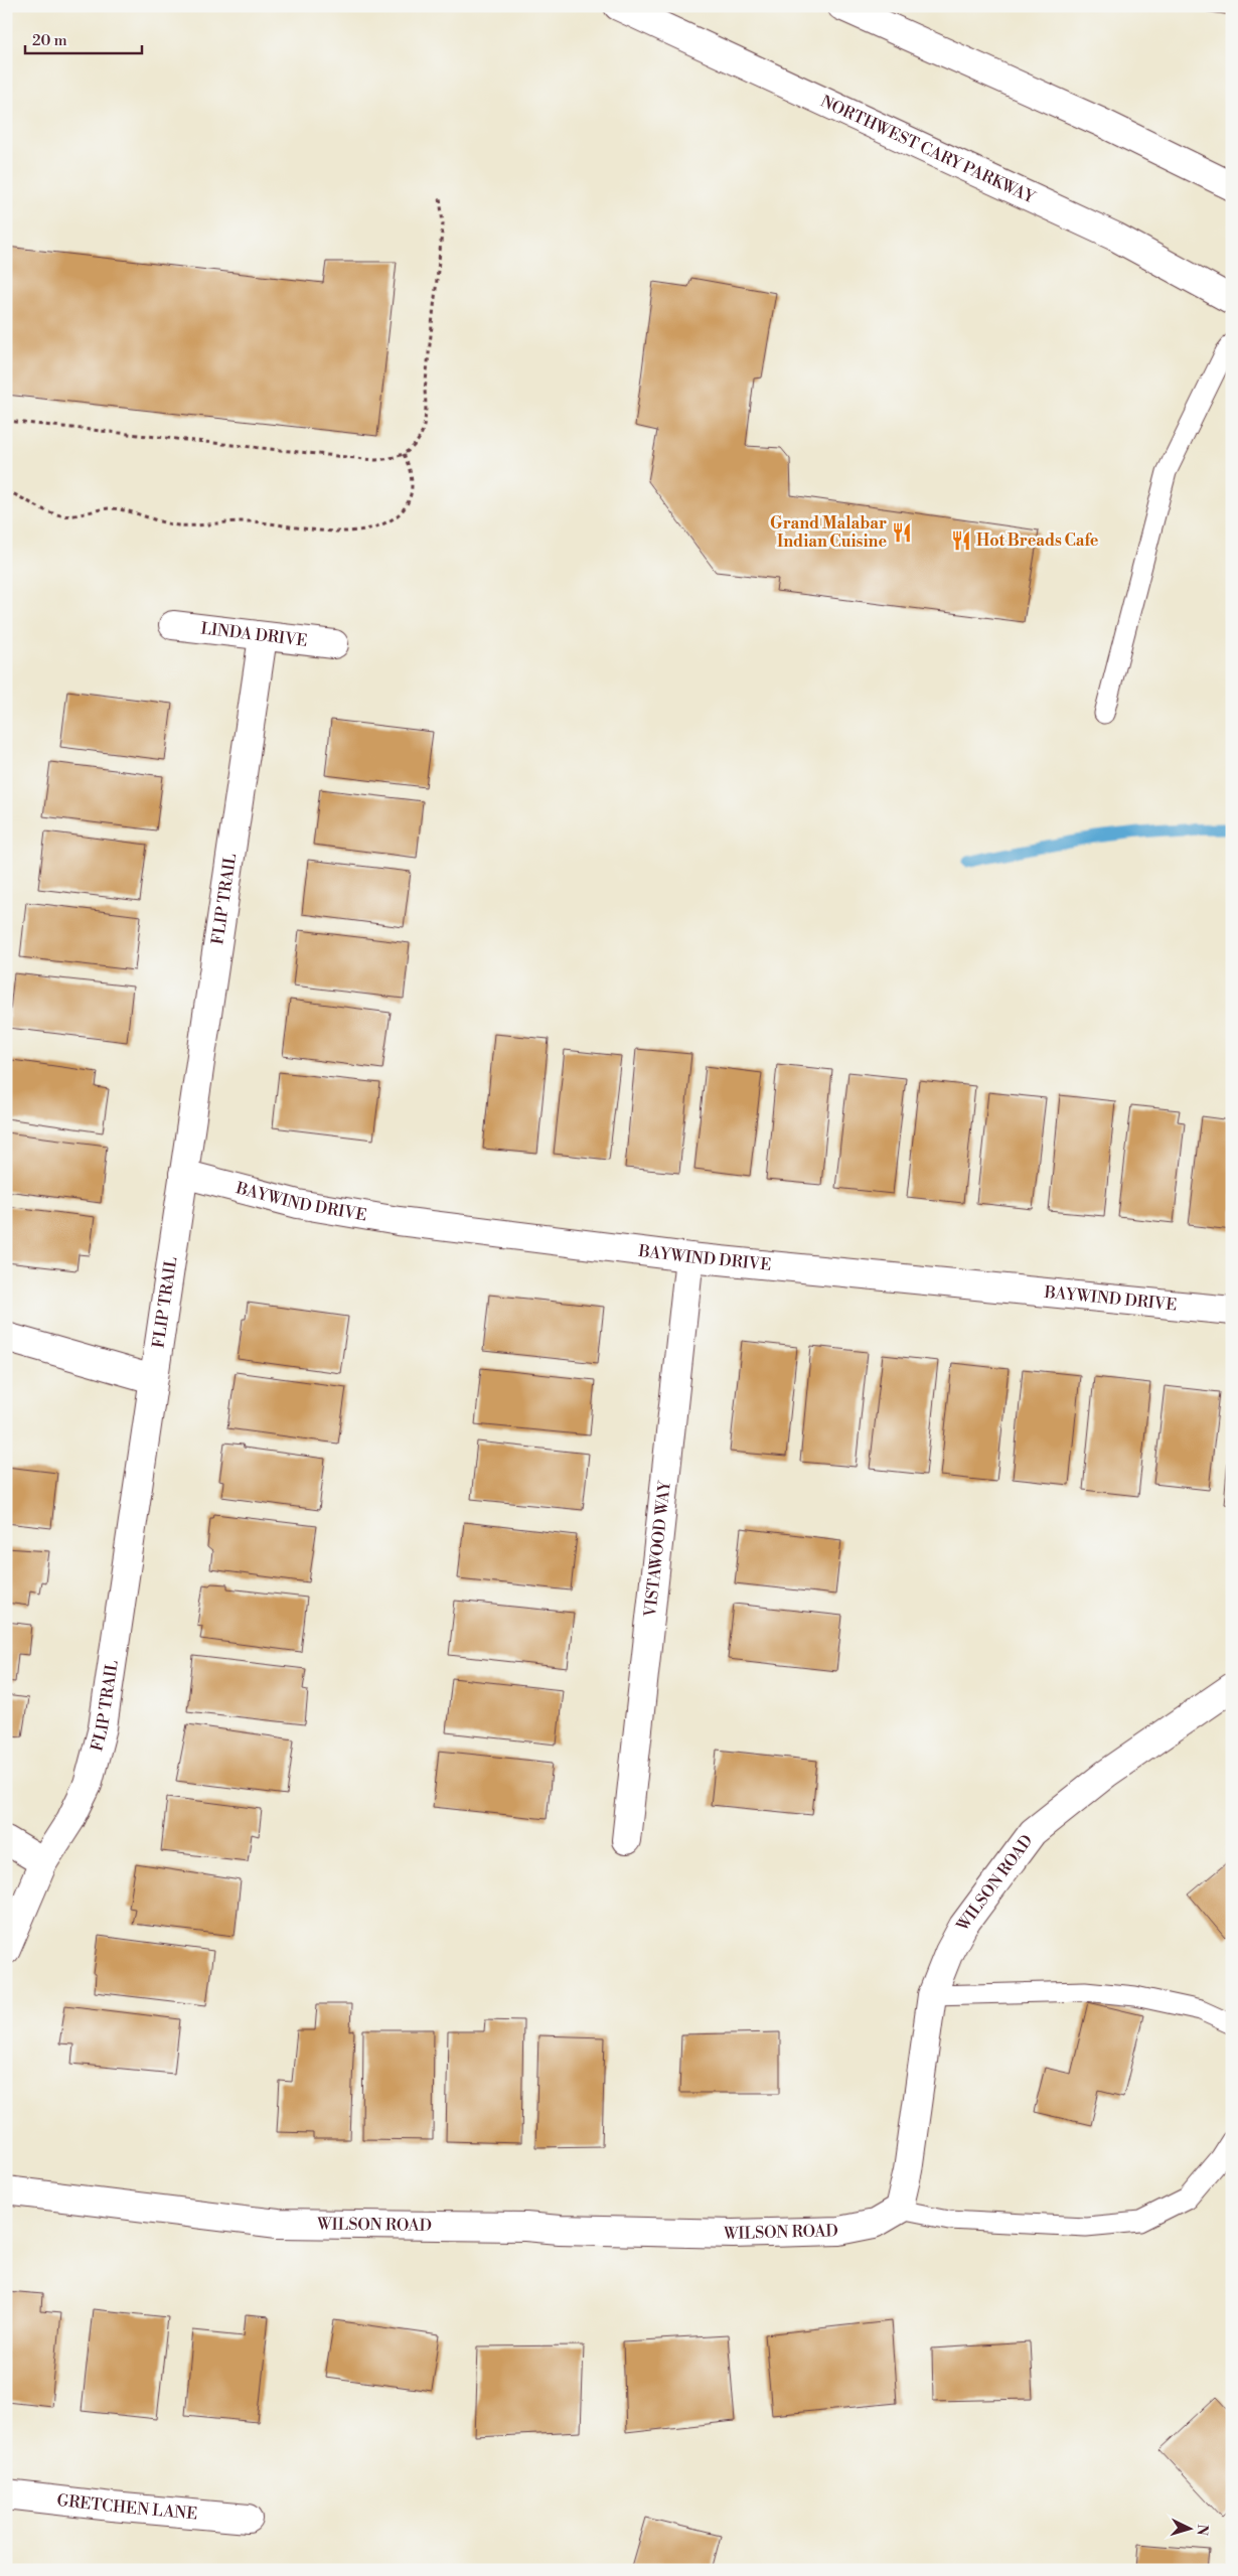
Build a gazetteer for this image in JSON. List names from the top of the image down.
{
  "streets": {
    "street": [
      "NORTHWEST CARY PARKWAY",
      "LINDA DRIVE",
      "FLIP TRAIL",
      "BAYWIND DRIVE",
      "VISTAWOOD WAY",
      "WILSON ROAD",
      "GRETCHEN LANE"
    ]
  },
  "crossings": [
    ["LINDA DRIVE", "FLIP TRAIL"],
    ["FLIP TRAIL", "BAYWIND DRIVE"],
    ["BAYWIND DRIVE", "VISTAWOOD WAY"]
  ],
  "places": {
    "restaurant": ["Grand Malabar Indian Cuisine", "Hot Breads Cafe"]
  },
  "scale_bar": "20 m",
  "north": "right"
}
